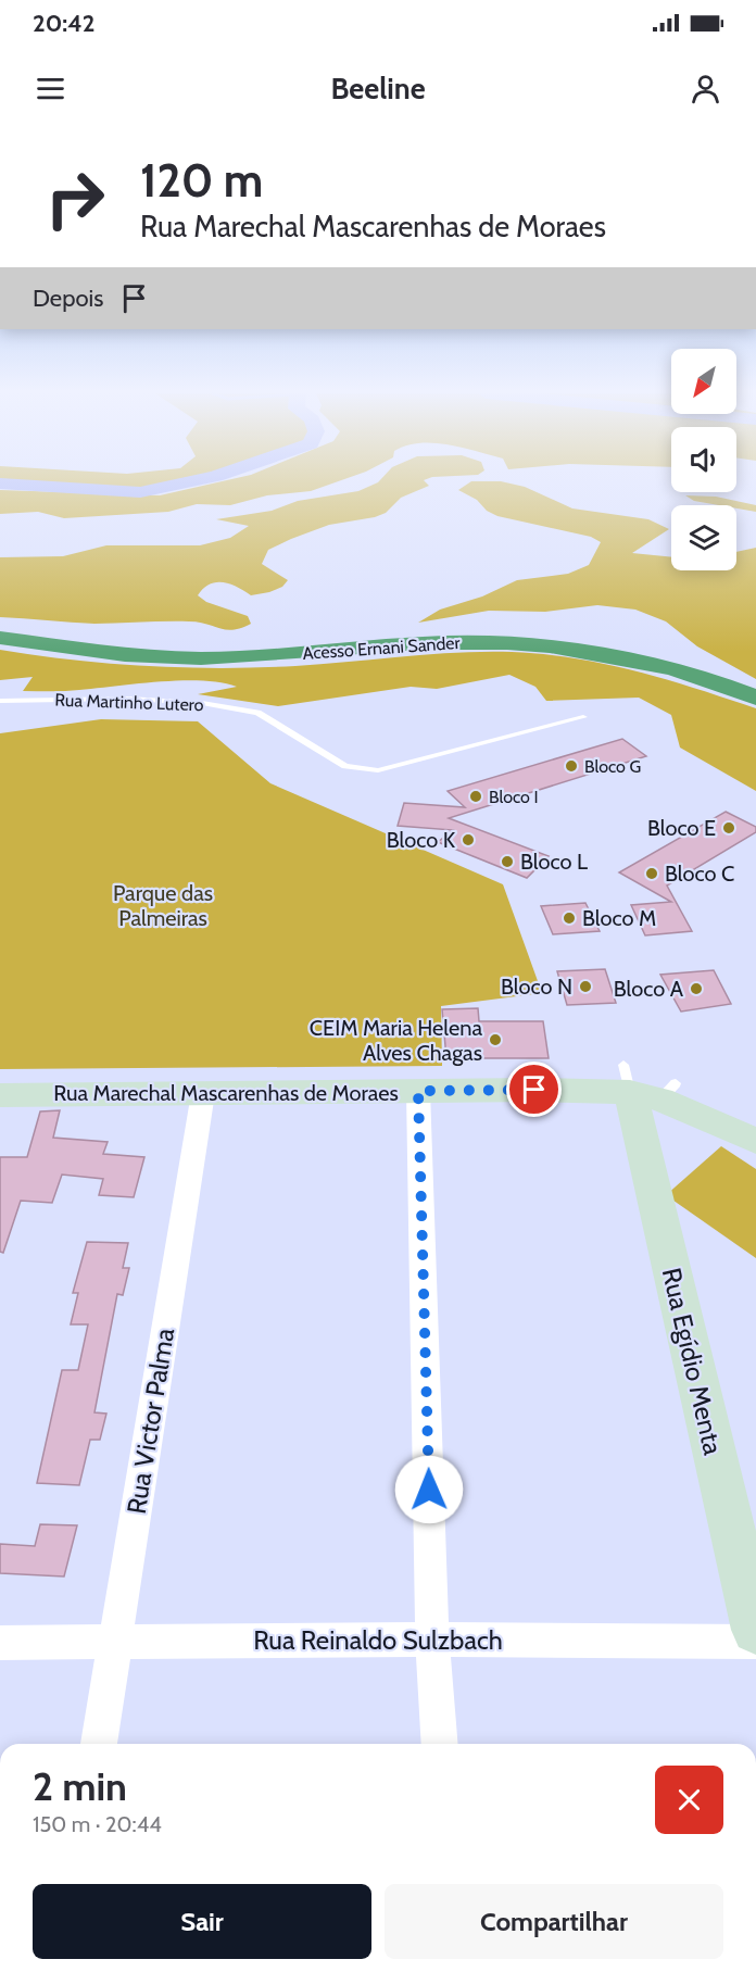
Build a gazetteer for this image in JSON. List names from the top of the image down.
{
  "streets": {
    "highway": ["Acesso Ernani Sander"],
    "street": [
      "Rua Marechal Mascarenhas de Moraes",
      "Rua Egídio Menta",
      "Rua Victor Palma",
      "Rua Reinaldo Sulzbach"
    ],
    "lane": ["Rua Martinho Lutero"]
  },
  "crossings": [
    ["Rua Marechal Mascarenhas de Moraes", "Rua Egídio Menta"],
    ["Rua Marechal Mascarenhas de Moraes", "Rua Victor Palma"],
    ["Rua Victor Palma", "Rua Reinaldo Sulzbach"]
  ],
  "parks": ["Parque das Palmeiras"],
  "places": [
    "Bloco G",
    "Bloco I",
    "Bloco E",
    "Bloco K",
    "Bloco L",
    "Bloco C",
    "Bloco M",
    "Bloco N",
    "Bloco A",
    "CEIM Maria Helena Alves Chagas"
  ],
  "north": "bottom left",
  "page": {
    "status": "20:42",
    "header": "Beeline",
    "turn": ["120 m", "Rua Marechal Mascarenhas de Moraes"],
    "then": "Depois",
    "heading": ["2 min", "150 m · 20:44"],
    "buttons": ["Sair", "Compartilhar"]
  }
}
